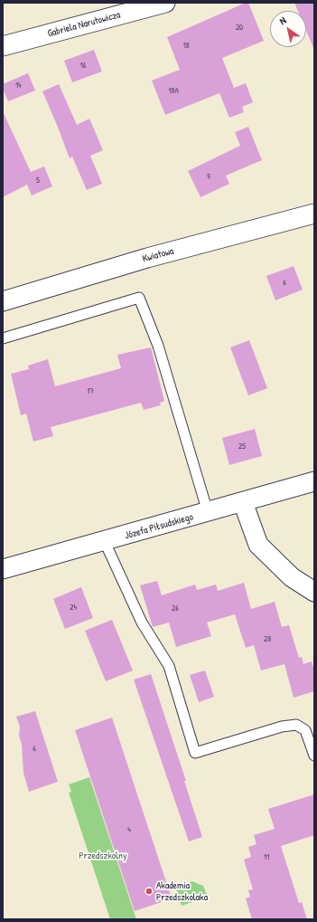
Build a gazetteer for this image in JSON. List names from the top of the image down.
{
  "streets": {
    "street": ["Gabriela Narutowicza", "Kwiatowa", "Józefa Piłsudskiego"]
  },
  "parks": ["Przedszkolny"],
  "places": ["Akademia Przedszkolaka"],
  "house_numbers": [
    "20",
    "18",
    "16",
    "14",
    "18A",
    "9",
    "5",
    "6",
    "17",
    "25",
    "24",
    "26",
    "28",
    "6",
    "4",
    "11"
  ],
  "north": "top left"
}
